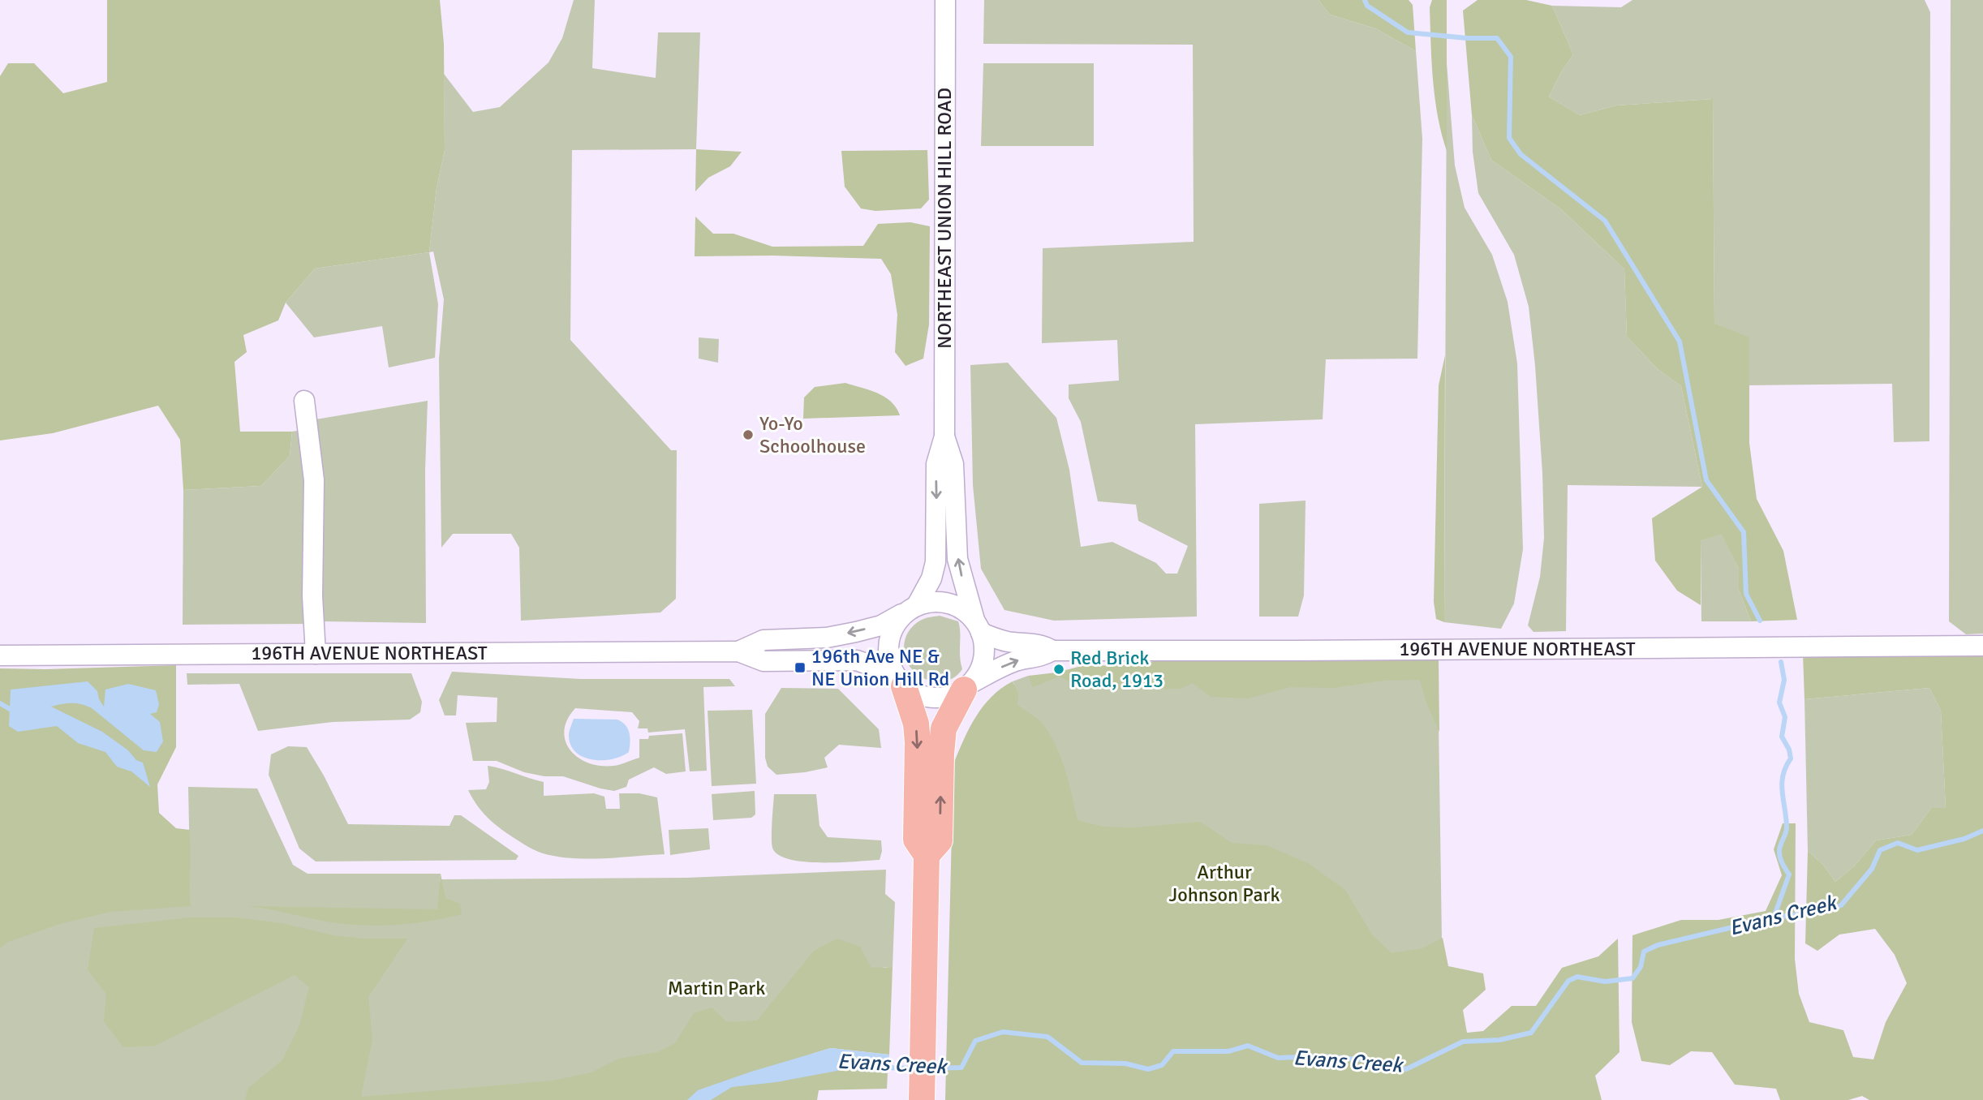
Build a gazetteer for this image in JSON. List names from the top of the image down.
{
  "streets": {
    "street": ["NORTHEAST UNION HILL ROAD", "196TH AVENUE NORTHEAST"]
  },
  "crossings": [
    ["NORTHEAST UNION HILL ROAD", "196TH AVENUE NORTHEAST"]
  ],
  "water": ["Evans Creek"],
  "parks": ["Arthur Johnson Park", "Martin Park"],
  "places": {
    "other": ["Yo-Yo Schoolhouse", "Red Brick Road, 1913"],
    "transit": ["196th Ave NE & NE Union Hill Rd"]
  }
}
